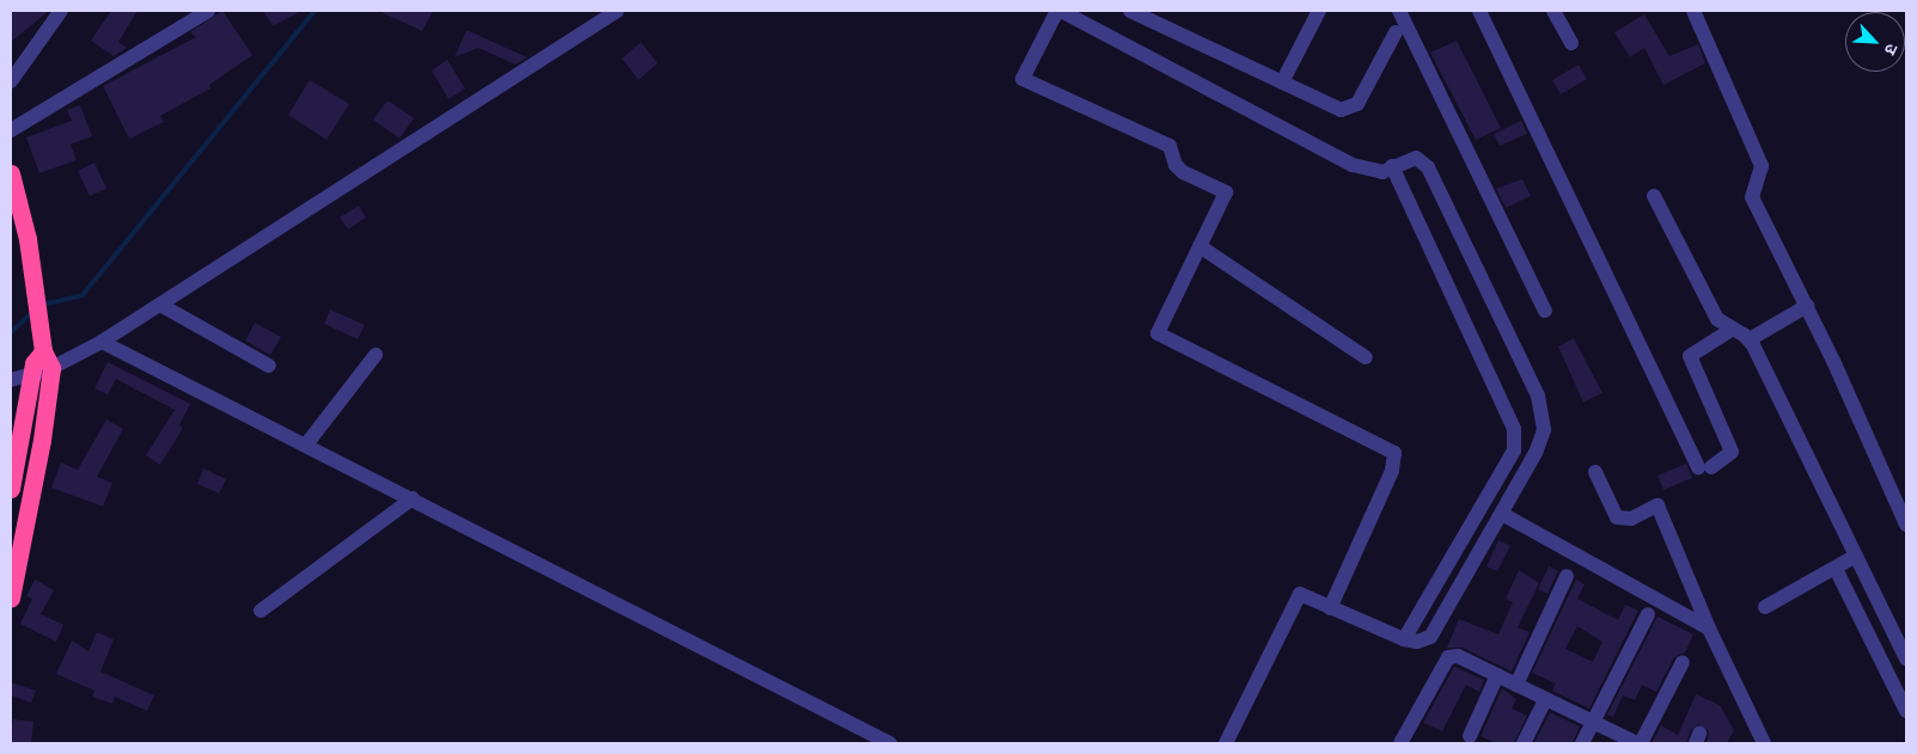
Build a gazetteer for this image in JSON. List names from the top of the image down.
{
  "north": "bottom right"
}
